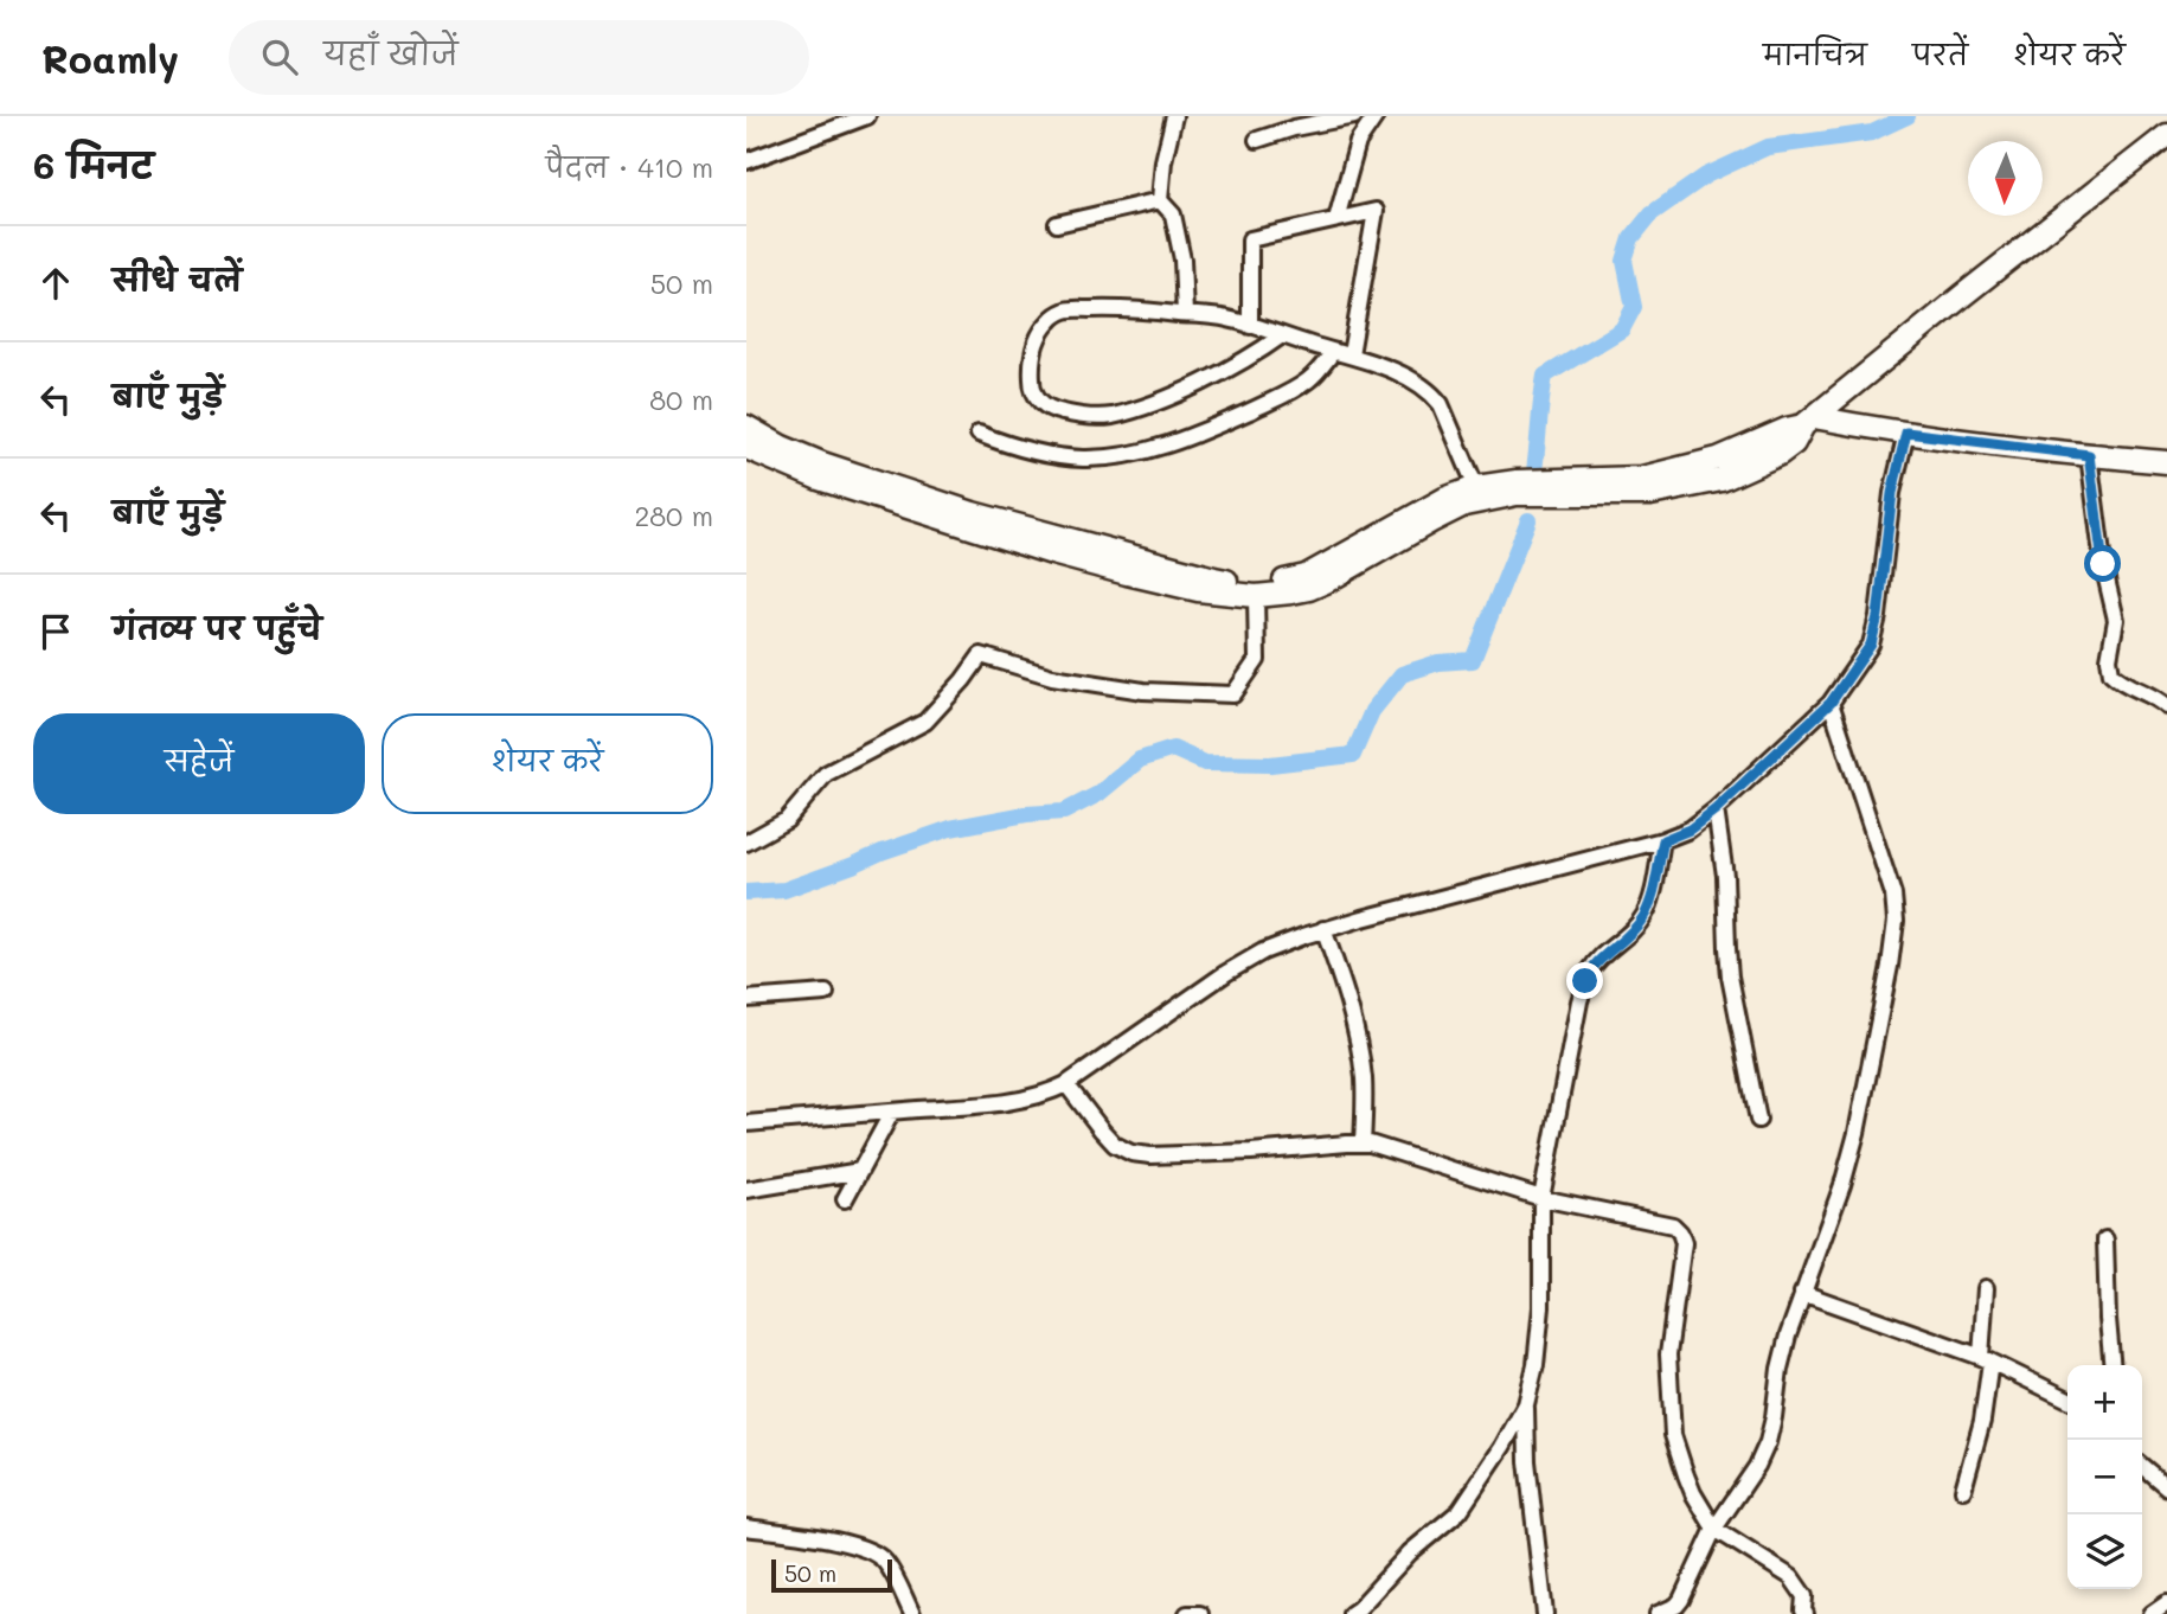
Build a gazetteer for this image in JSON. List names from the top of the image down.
{
  "scale_bar": "50 m",
  "north": "bottom",
  "page": {
    "header": "Roamly",
    "search": "यहाँ खोजें",
    "nav": ["मानचित्र", "परतें", "शेयर करें"],
    "heading": ["6 मिनट", "पैदल · 410 m"],
    "list": [
      ["सीधे चलें", "50 m"],
      ["बाएँ मुड़ें", "80 m"],
      ["बाएँ मुड़ें", "280 m"],
      "गंतव्य पर पहुँचे"
    ],
    "buttons": ["सहेजें", "शेयर करें"],
    "map_buttons": ["+", "−"],
    "scale": "50 m"
  }
}
